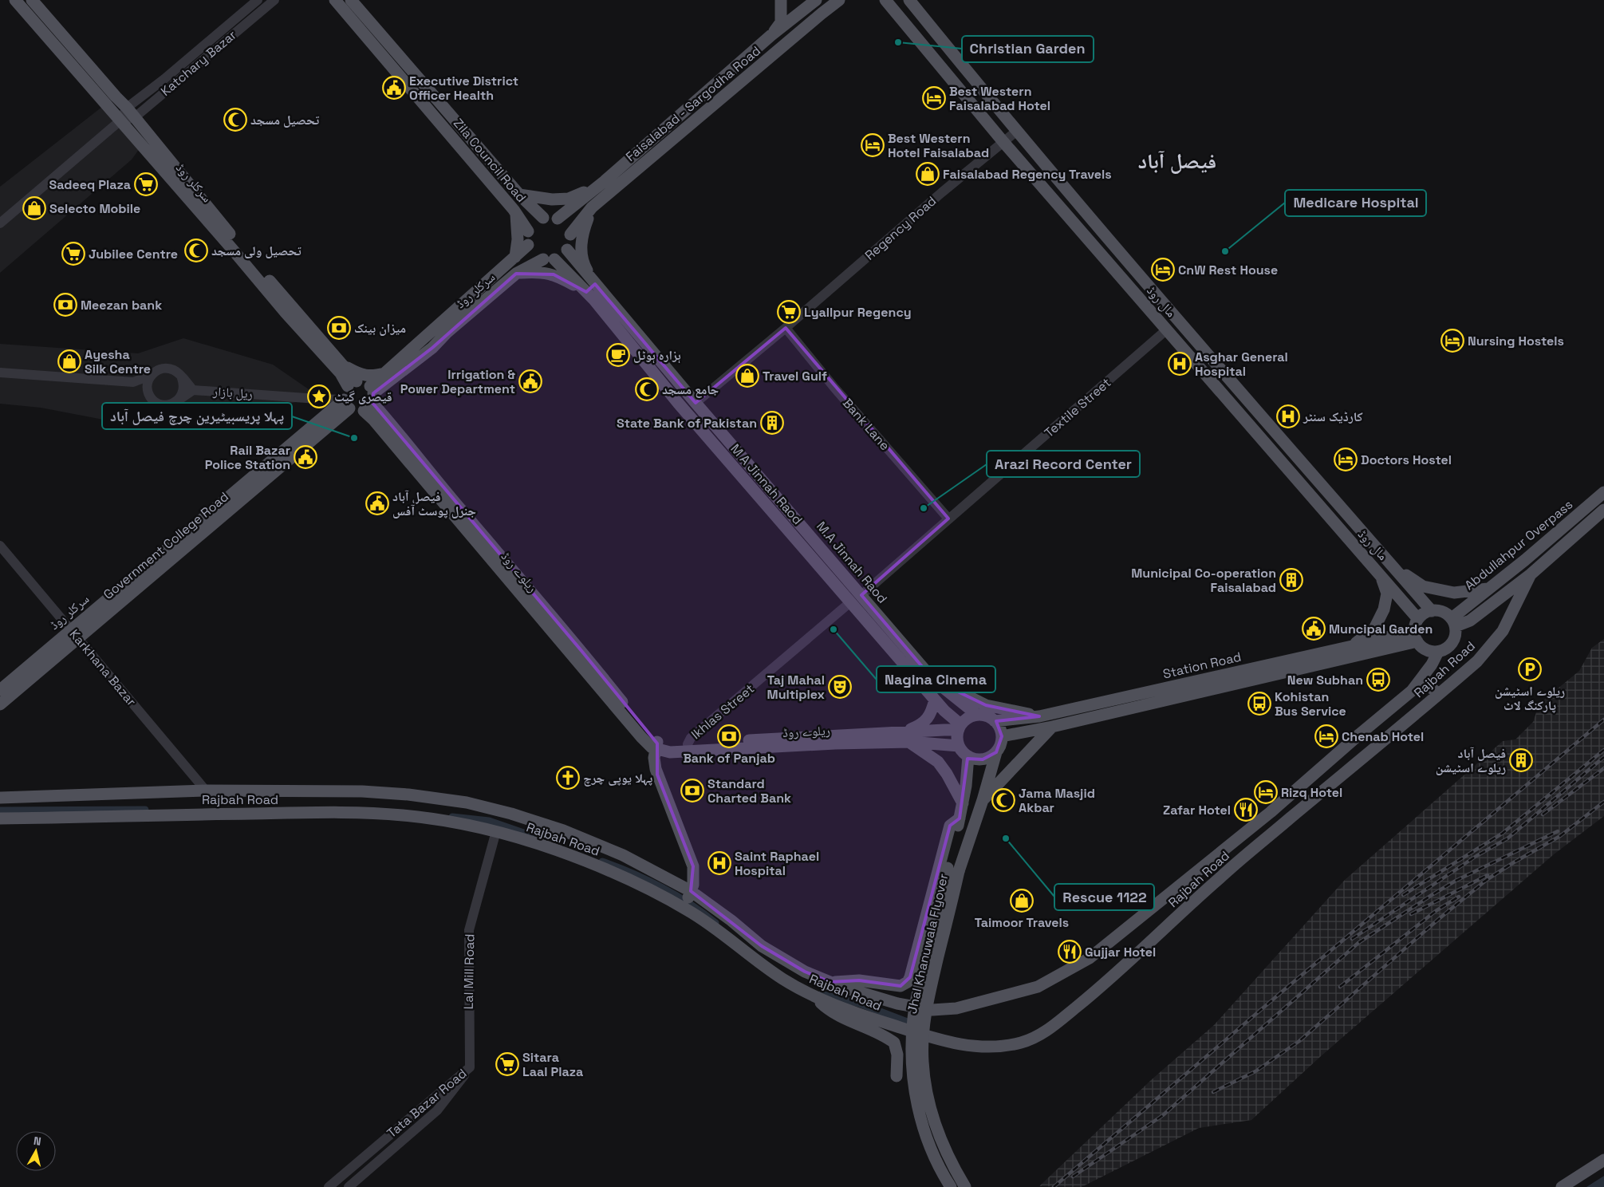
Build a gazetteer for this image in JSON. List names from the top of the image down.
{
  "streets": {
    "main road": [
      "Faisalabad - Sargodha Road",
      "Zila Council Road",
      "سرکلر روڈ",
      "مال روڈ",
      "M A Jinnah Raod",
      "Abdullahpur Overpass",
      "Government College Road",
      "M.A Jinnah Raod",
      "ریلوے روڈ",
      "Station Road",
      "Rajbah Road",
      "Jhal Khanuwala Flyover"
    ],
    "street": [
      "Katchary Bazar",
      "Regency Road",
      "ریل بازار",
      "Textile Street",
      "Bank Lane",
      "Karkhana Bazar",
      "Ikhlas Street",
      "Lal Mill Road",
      "Tata Bazar Road"
    ]
  },
  "crossings": [
    ["Katchary Bazar", "سرکلر روڈ"],
    ["Faisalabad - Sargodha Road", "Zila Council Road"],
    ["Faisalabad - Sargodha Road", "سرکلر روڈ"],
    ["Faisalabad - Sargodha Road", "M A Jinnah Raod"],
    ["Zila Council Road", "سرکلر روڈ"],
    ["Zila Council Road", "M A Jinnah Raod"],
    ["سرکلر روڈ", "ریل بازار"],
    ["سرکلر روڈ", "M A Jinnah Raod"],
    ["سرکلر روڈ", "Government College Road"],
    ["سرکلر روڈ", "ریلوے روڈ"],
    ["سرکلر روڈ", "Karkhana Bazar"],
    ["Regency Road", "مال روڈ"],
    ["Regency Road", "Bank Lane"],
    ["Regency Road", "M A Jinnah Raod"],
    ["Regency Road", "M.A Jinnah Raod"],
    ["مال روڈ", "Textile Street"],
    ["مال روڈ", "Abdullahpur Overpass"],
    ["مال روڈ", "Station Road"],
    ["مال روڈ", "Rajbah Road"],
    ["ریل بازار", "Government College Road"],
    ["ریل بازار", "ریلوے روڈ"],
    ["Textile Street", "Bank Lane"],
    ["Textile Street", "M.A Jinnah Raod"],
    ["M A Jinnah Raod", "M.A Jinnah Raod"],
    ["M A Jinnah Raod", "ریلوے روڈ"],
    ["M A Jinnah Raod", "Station Road"],
    ["M A Jinnah Raod", "Ikhlas Street"],
    ["M A Jinnah Raod", "Jhal Khanuwala Flyover"],
    ["Abdullahpur Overpass", "Station Road"],
    ["Abdullahpur Overpass", "Rajbah Road"],
    ["Government College Road", "ریلوے روڈ"],
    ["Government College Road", "Karkhana Bazar"],
    ["M.A Jinnah Raod", "ریلوے روڈ"],
    ["M.A Jinnah Raod", "Station Road"],
    ["M.A Jinnah Raod", "Jhal Khanuwala Flyover"],
    ["ریلوے روڈ", "Station Road"],
    ["ریلوے روڈ", "Ikhlas Street"],
    ["ریلوے روڈ", "Jhal Khanuwala Flyover"],
    ["Station Road", "Rajbah Road"],
    ["Station Road", "Jhal Khanuwala Flyover"],
    ["Karkhana Bazar", "Rajbah Road"],
    ["Rajbah Road", "Lal Mill Road"],
    ["Lal Mill Road", "Tata Bazar Road"]
  ],
  "districts": ["فیصل آباد"],
  "places": {
    "other": [
      "Christian Garden",
      "Medicare Hospital",
      "پہلا پریسبیٹیرین چرچ فیصل آباد",
      "Arazi Record Center",
      "Nagina Cinema",
      "Rescue 1122"
    ],
    "public building": [
      "Executive District Officer Health",
      "Irrigation & Power Department",
      "Rail Bazar Police Station",
      "فیصل آباد جنرل پوسٹ آفس",
      "Muncipal Garden"
    ],
    "hotel": [
      "Best Western Faisalabad Hotel",
      "Best Western Hotel Faisalabad",
      "CnW Rest House",
      "Nursing Hostels",
      "Doctors Hostel",
      "Chenab Hotel",
      "Rizq Hotel"
    ],
    "mosque": [
      "تحصیل مسجد",
      "تحصیل ولی مسجد",
      "جامع مسجد",
      "Jama Masjid Akbar"
    ],
    "shop": [
      "Faisalabad Regency Travels",
      "Selecto Mobile",
      "Ayesha Silk Centre",
      "Travel Gulf",
      "Taimoor Travels"
    ],
    "supermarket": [
      "Sadeeq Plaza",
      "Jubilee Centre",
      "Lyallpur Regency",
      "Sitara Laal Plaza"
    ],
    "bank": [
      "Meezan bank",
      "میزان بینک",
      "Bank of Panjab",
      "Standard Charted Bank"
    ],
    "cafe": ["ہزارہ ہوٹل"],
    "hospital": ["Asghar General Hospital", "کارڈیک سنٹر", "Saint Raphael Hospital"],
    "place": ["قیصری گیٹ"],
    "building": ["State Bank of Pakistan", "Municipal Co-operation Faisalabad", "فیصل آباد ریلوے اسٹیشن"],
    "parking": ["ریلوے اسٹیشن پارکنگ لاٹ"],
    "bus stop": ["New Subhan", "Kohistan Bus Service"],
    "theatre": ["Taj Mahal Multiplex"],
    "church": ["پہلا یوپی چرچ"],
    "restaurant": ["Zafar Hotel", "Gujjar Hotel"]
  },
  "north": "top"
}
